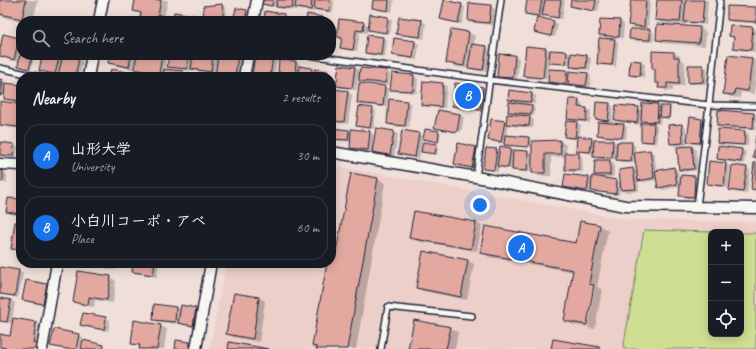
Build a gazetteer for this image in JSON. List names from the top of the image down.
{
  "page": {
    "search": "Search here",
    "heading": ["Nearby", "2 results"],
    "pins": ["B", "A"],
    "list": [
      {
        "mark": "A",
        "name": "山形大学",
        "note": "University",
        "value": "30 m"
      },
      {
        "mark": "B",
        "name": "小白川コーポ・アベ",
        "note": "Place",
        "value": "60 m"
      }
    ],
    "map_buttons": ["+", "−"]
  }
}
